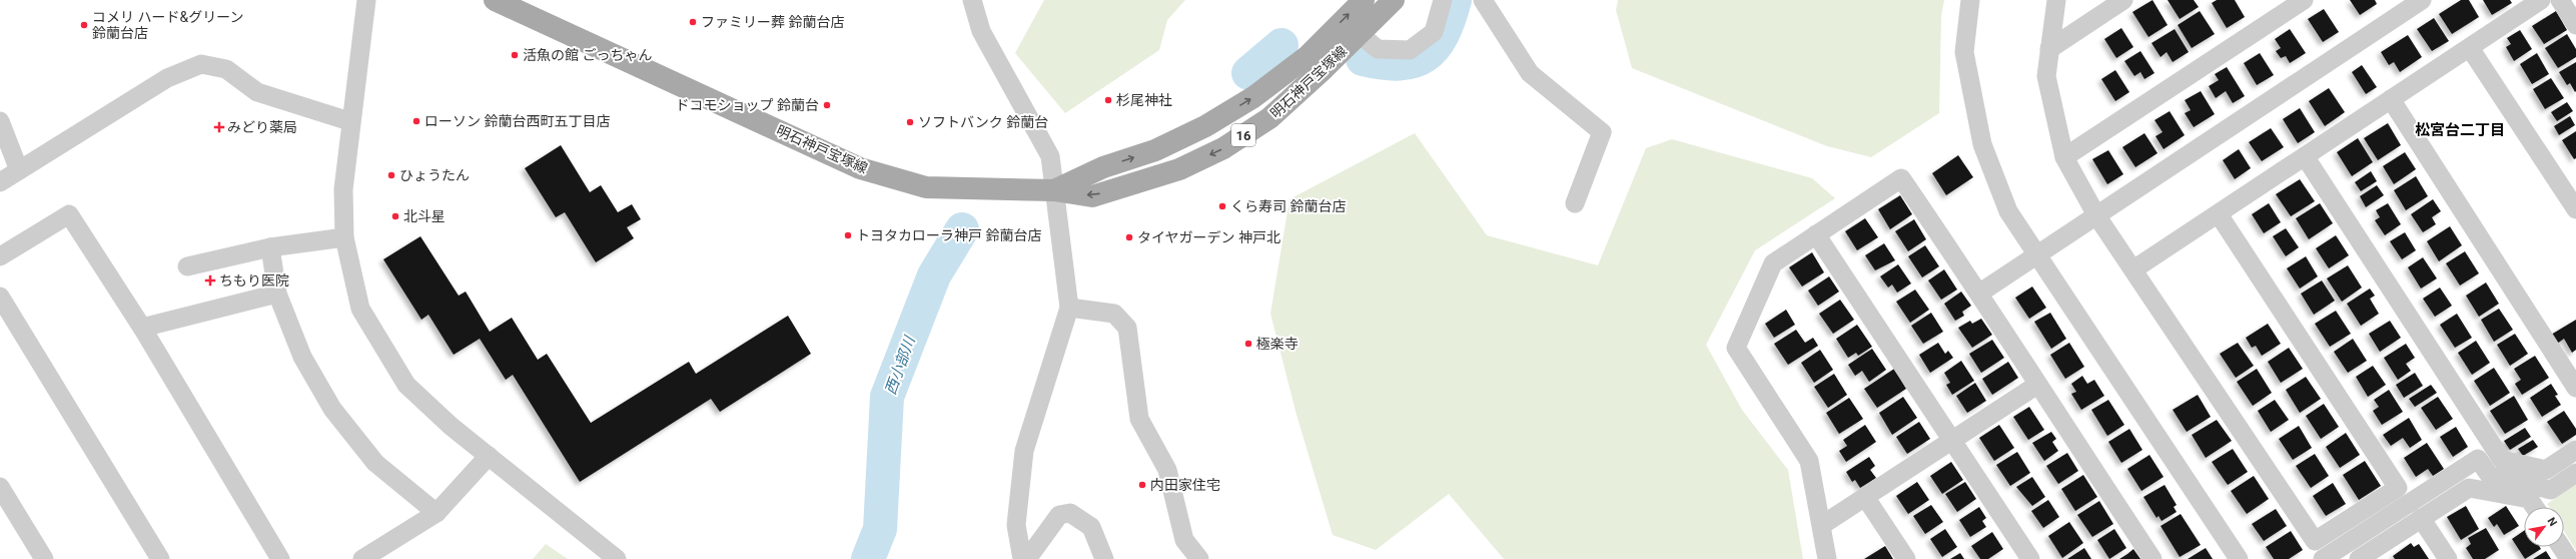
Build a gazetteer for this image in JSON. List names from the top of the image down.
{
  "streets": {
    "main road": ["明石神戸宝塚線", "16"]
  },
  "districts": ["松宮台二丁目"],
  "water": ["西小部川"],
  "places": {
    "other": [
      "ファミリー葬 鈴蘭台店",
      "コメリ ハード&グリーン 鈴蘭台店",
      "活魚の館 ごっちゃん",
      "杉尾神社",
      "ドコモショップ 鈴蘭台",
      "ローソン 鈴蘭台西町五丁目店",
      "ソフトバンク 鈴蘭台",
      "ひょうたん",
      "くら寿司 鈴蘭台店",
      "北斗星",
      "トヨタカローラ神戸 鈴蘭台店",
      "タイヤガーデン 神戸北",
      "極楽寺",
      "内田家住宅"
    ],
    "health": ["みどり薬局", "ちもり医院"]
  },
  "north": "top right"
}
